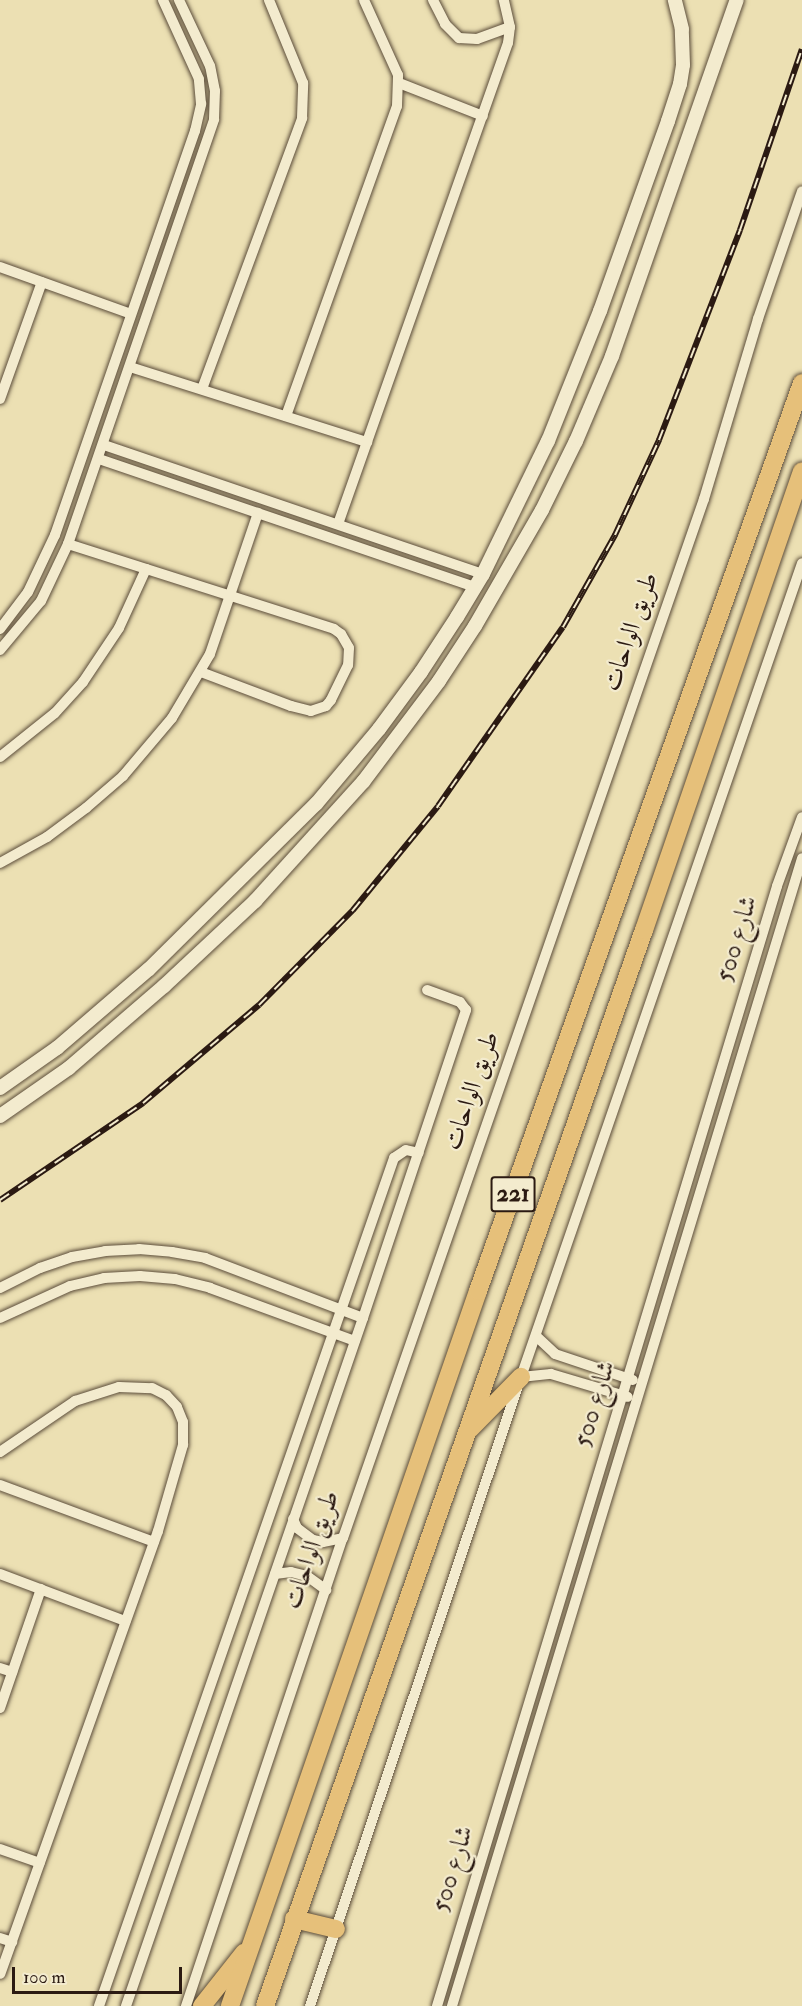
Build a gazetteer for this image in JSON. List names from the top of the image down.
{
  "streets": {
    "highway": ["221"],
    "street": ["طريق الواحات", "شارع 500"]
  },
  "scale_bar": "100 m"
}
